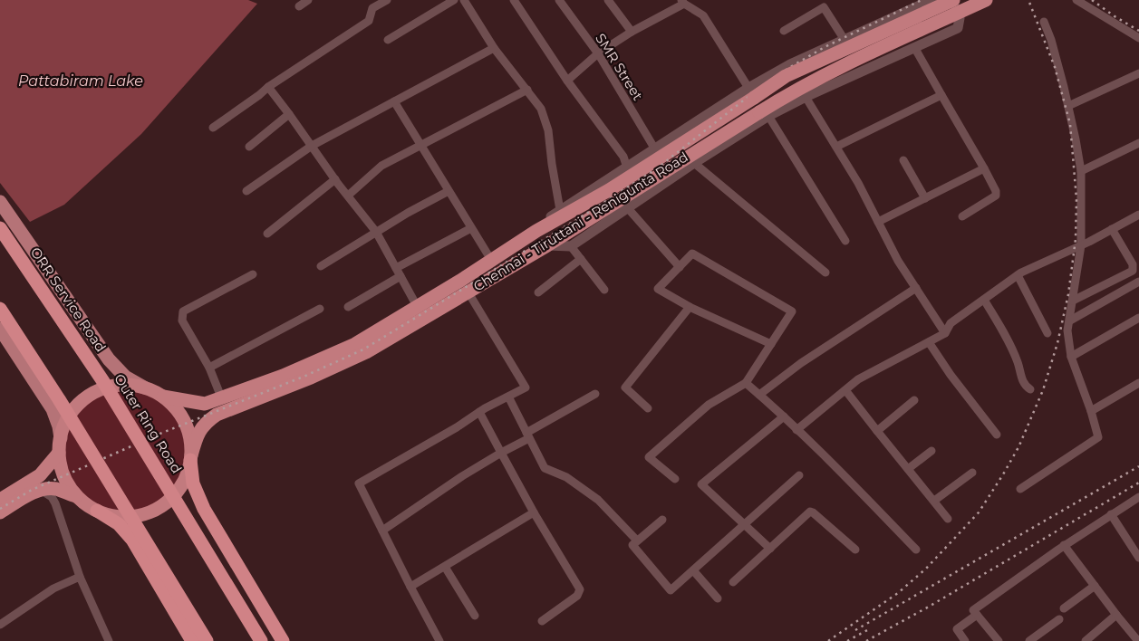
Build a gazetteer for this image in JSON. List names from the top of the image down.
{
  "streets": {
    "highway": ["Chennai - Tiruttani - Renigunta Road", "Outer Ring Road"],
    "main road": ["ORR Service Road"],
    "street": ["SMR Street"]
  },
  "crossings": [
    ["Chennai - Tiruttani - Renigunta Road", "ORR Service Road"]
  ],
  "water": ["Pattabiram Lake"]
}
